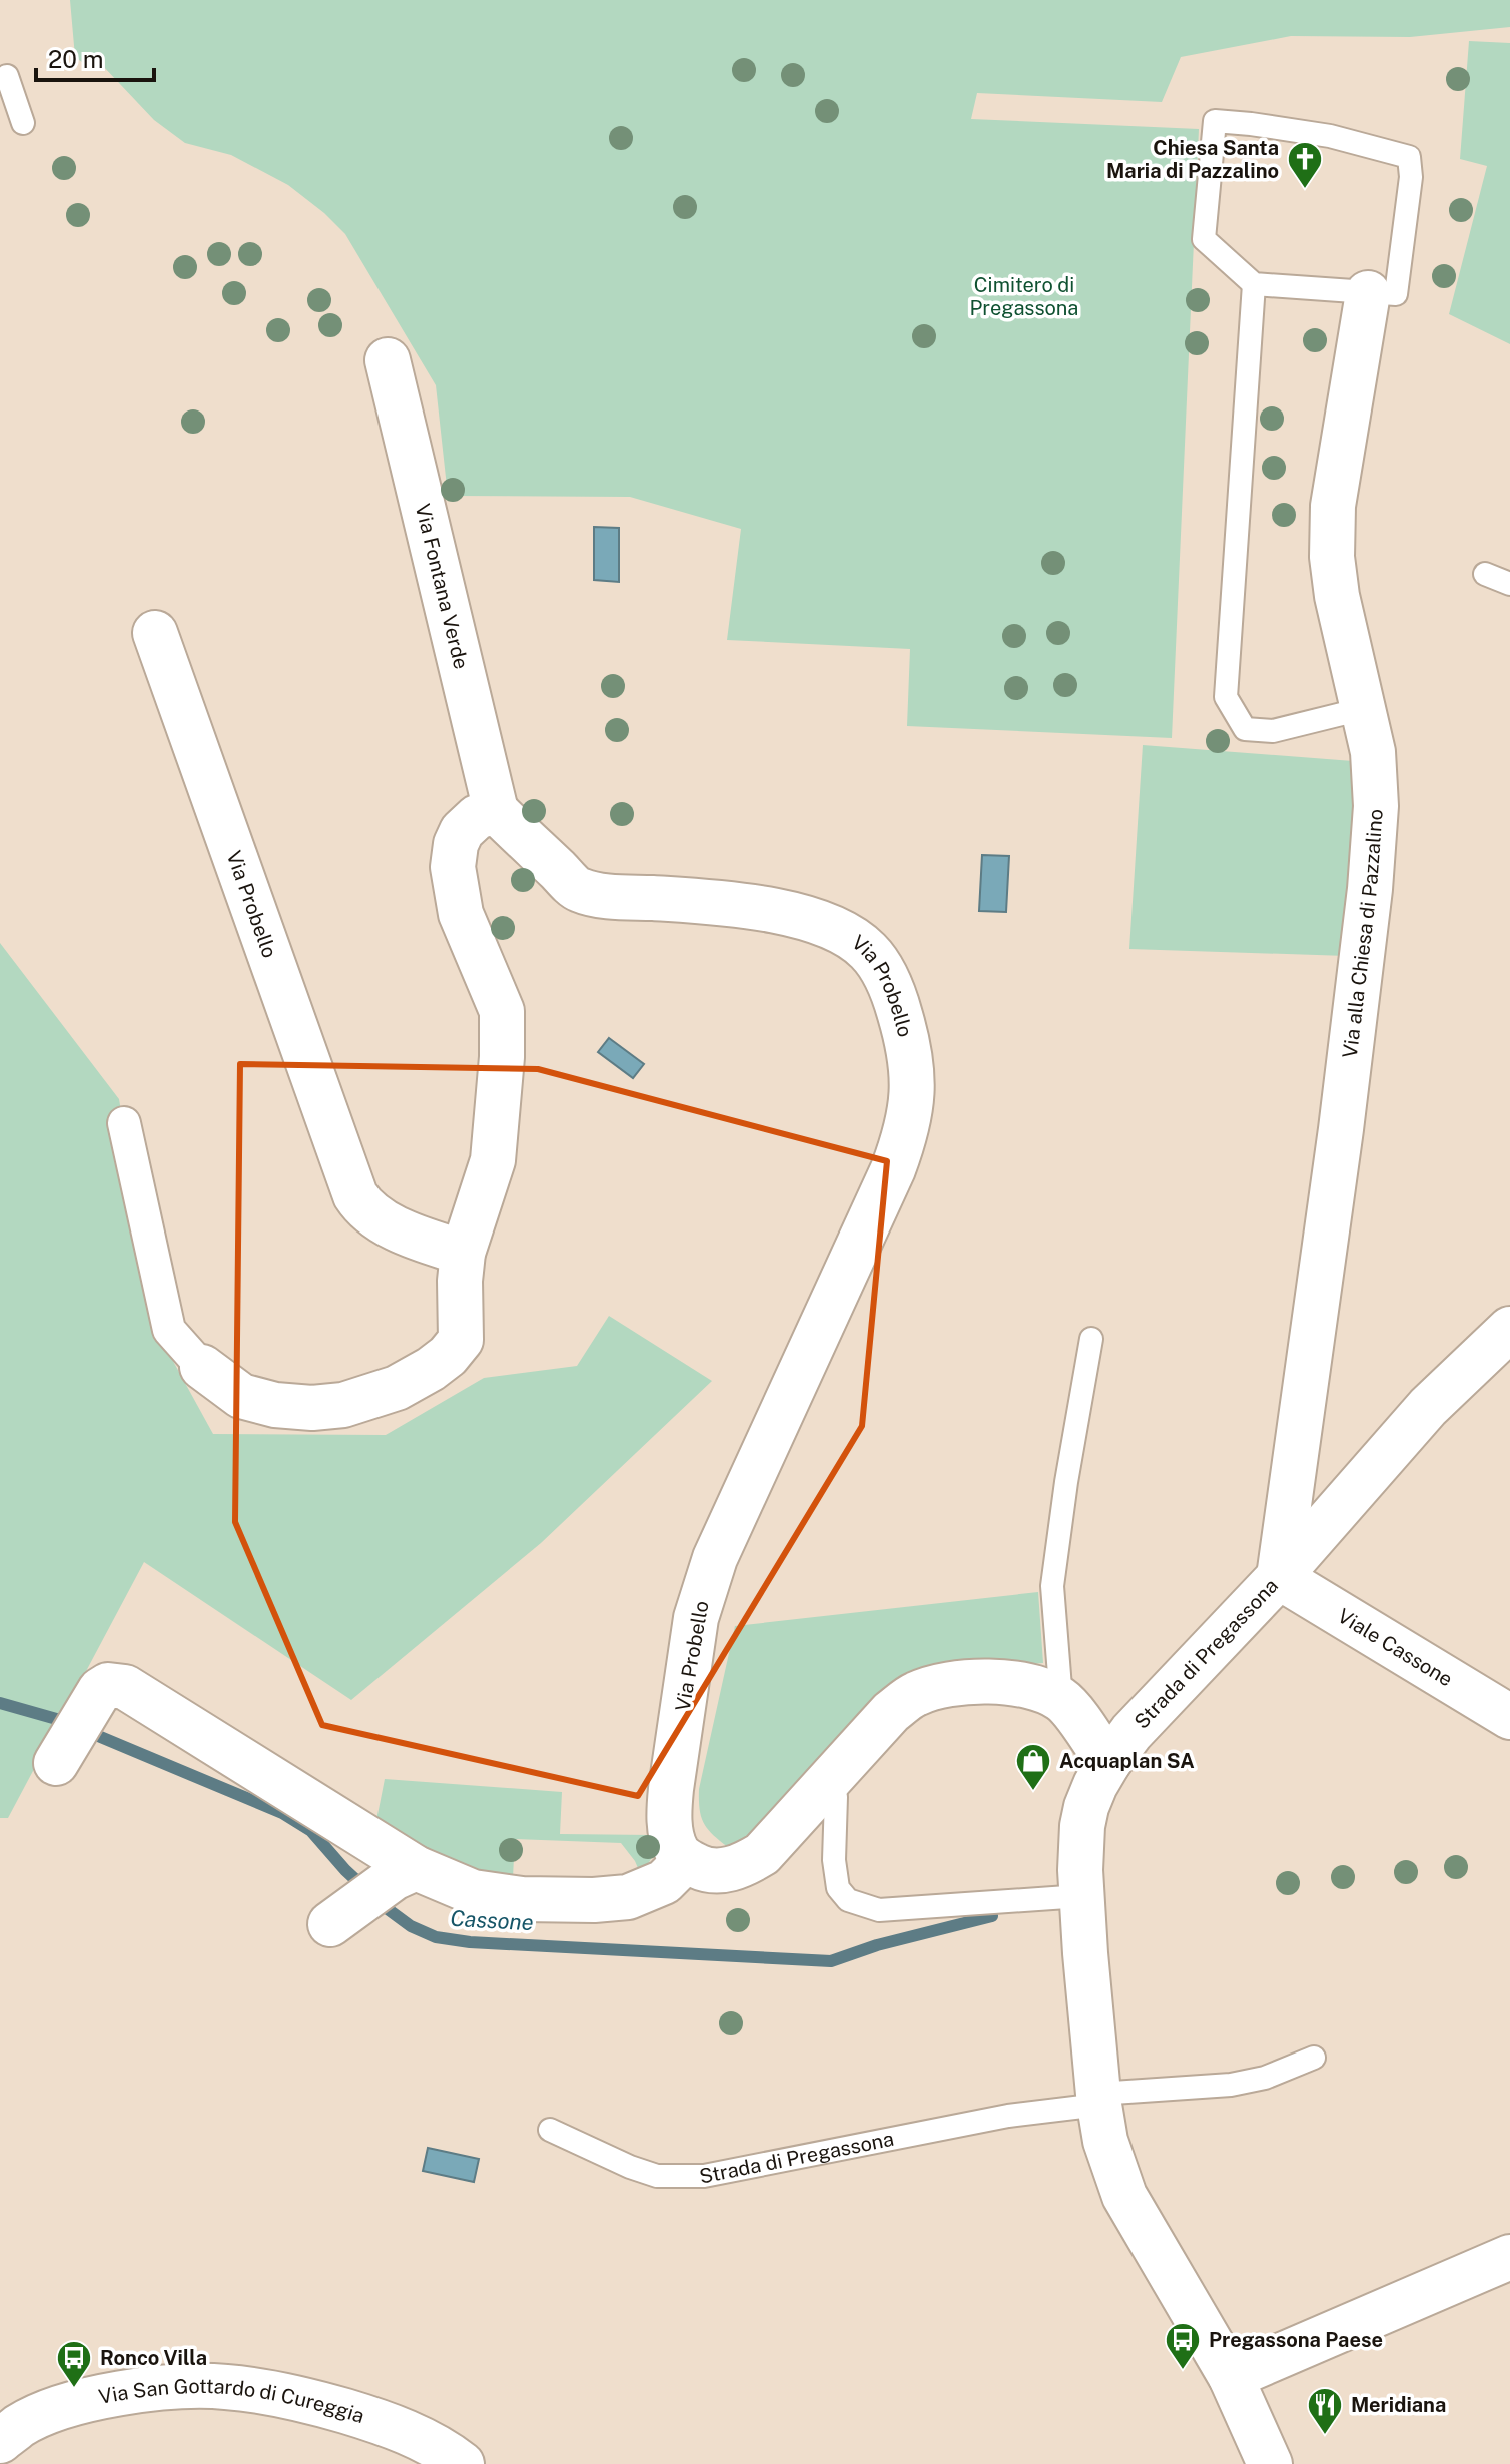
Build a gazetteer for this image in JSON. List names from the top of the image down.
{
  "streets": {
    "street": [
      "Via Fontana Verde",
      "Via Probello",
      "Via alla Chiesa di Pazzalino",
      "Viale Cassone",
      "Strada di Pregassona",
      "Via San Gottardo di Cureggia"
    ]
  },
  "crossings": [
    ["Via Fontana Verde", "Via Probello"],
    ["Via alla Chiesa di Pazzalino", "Viale Cassone"],
    ["Via alla Chiesa di Pazzalino", "Strada di Pregassona"],
    ["Viale Cassone", "Strada di Pregassona"]
  ],
  "water": ["Cassone"],
  "parks": ["Cimitero di Pregassona"],
  "places": {
    "church": ["Chiesa Santa Maria di Pazzalino"],
    "shop": ["Acquaplan SA"],
    "bus stop": ["Pregassona Paese", "Ronco Villa"],
    "restaurant": ["Meridiana"]
  },
  "scale_bar": "20 m"
}
